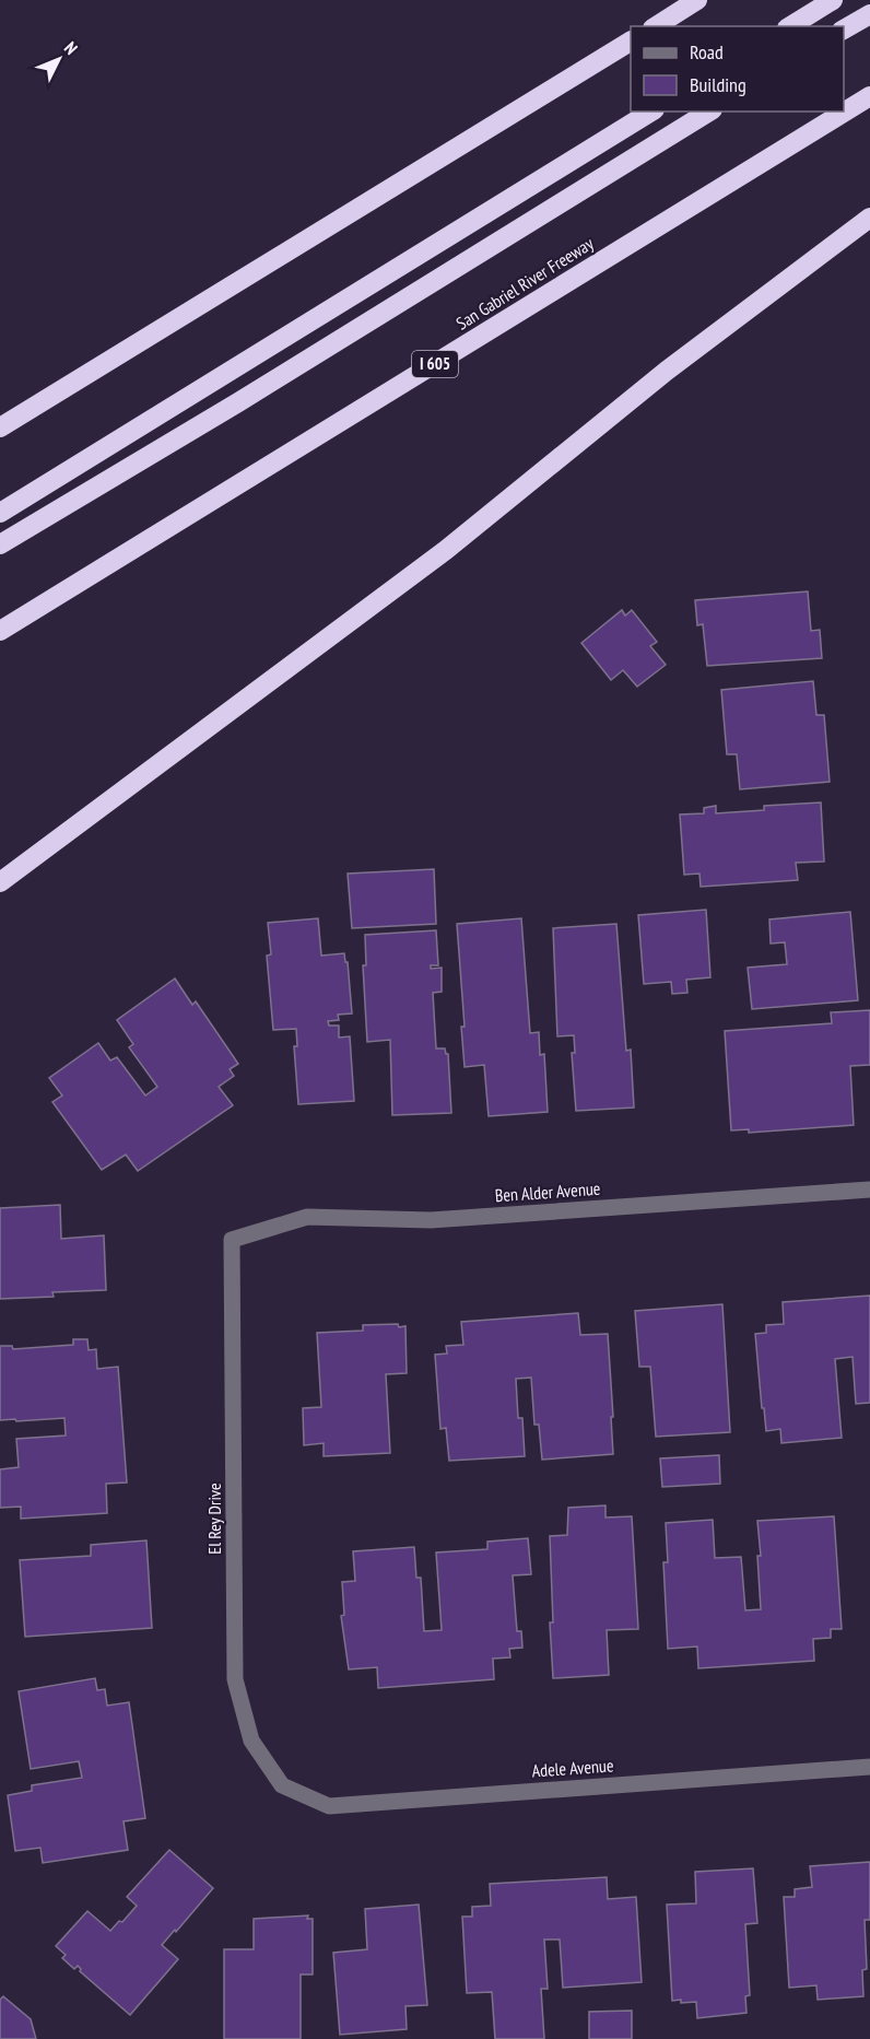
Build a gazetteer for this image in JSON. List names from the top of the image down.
{
  "streets": {
    "highway": ["San Gabriel River Freeway", "I 605"],
    "street": ["Ben Alder Avenue", "El Rey Drive", "Adele Avenue"]
  },
  "crossings": [
    ["Ben Alder Avenue", "El Rey Drive"],
    ["El Rey Drive", "Adele Avenue"]
  ],
  "legend": ["Road", "Building"],
  "north": "top right"
}
